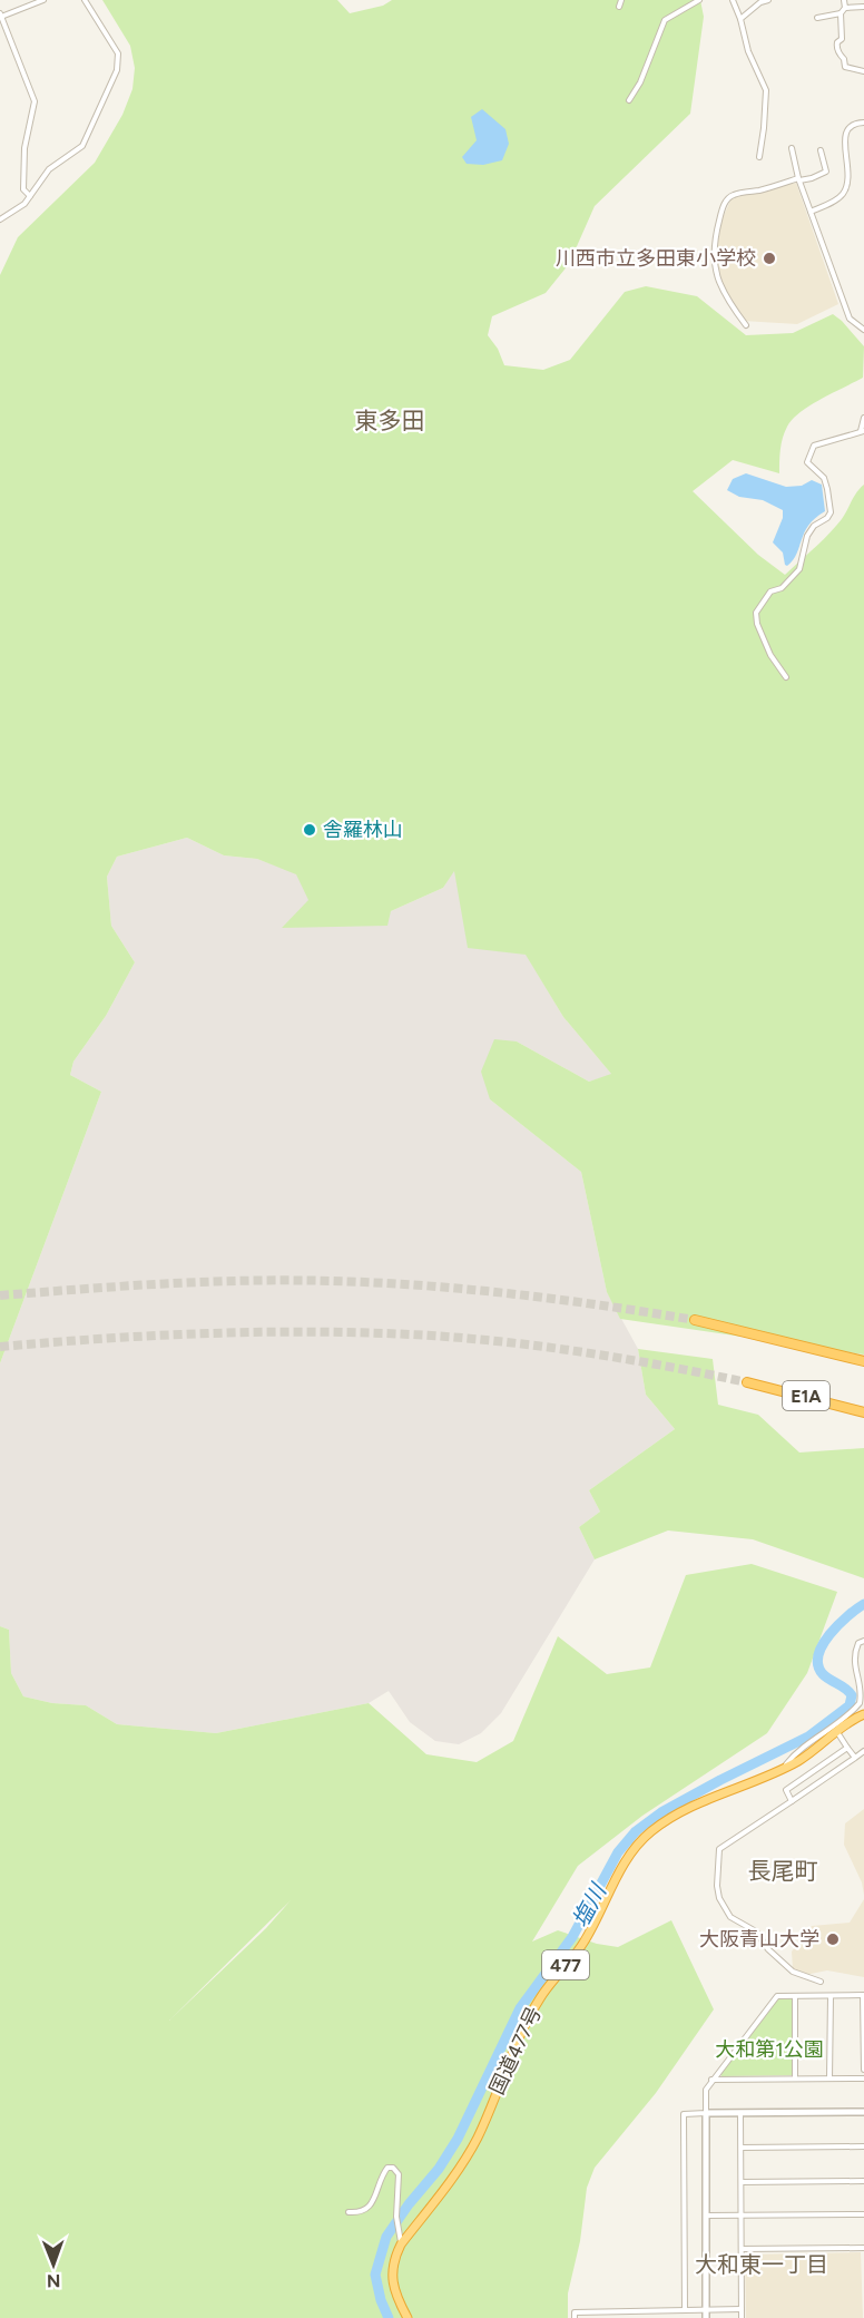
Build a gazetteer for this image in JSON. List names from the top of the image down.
{
  "streets": {
    "highway": ["E1A", "477", "国道477号"]
  },
  "districts": ["東多田", "長尾町", "大和東一丁目"],
  "water": ["塩川"],
  "parks": ["大和第1公園"],
  "places": ["川西市立多田東小学校", "舎羅林山", "大阪青山大学"],
  "north": "bottom"
}
